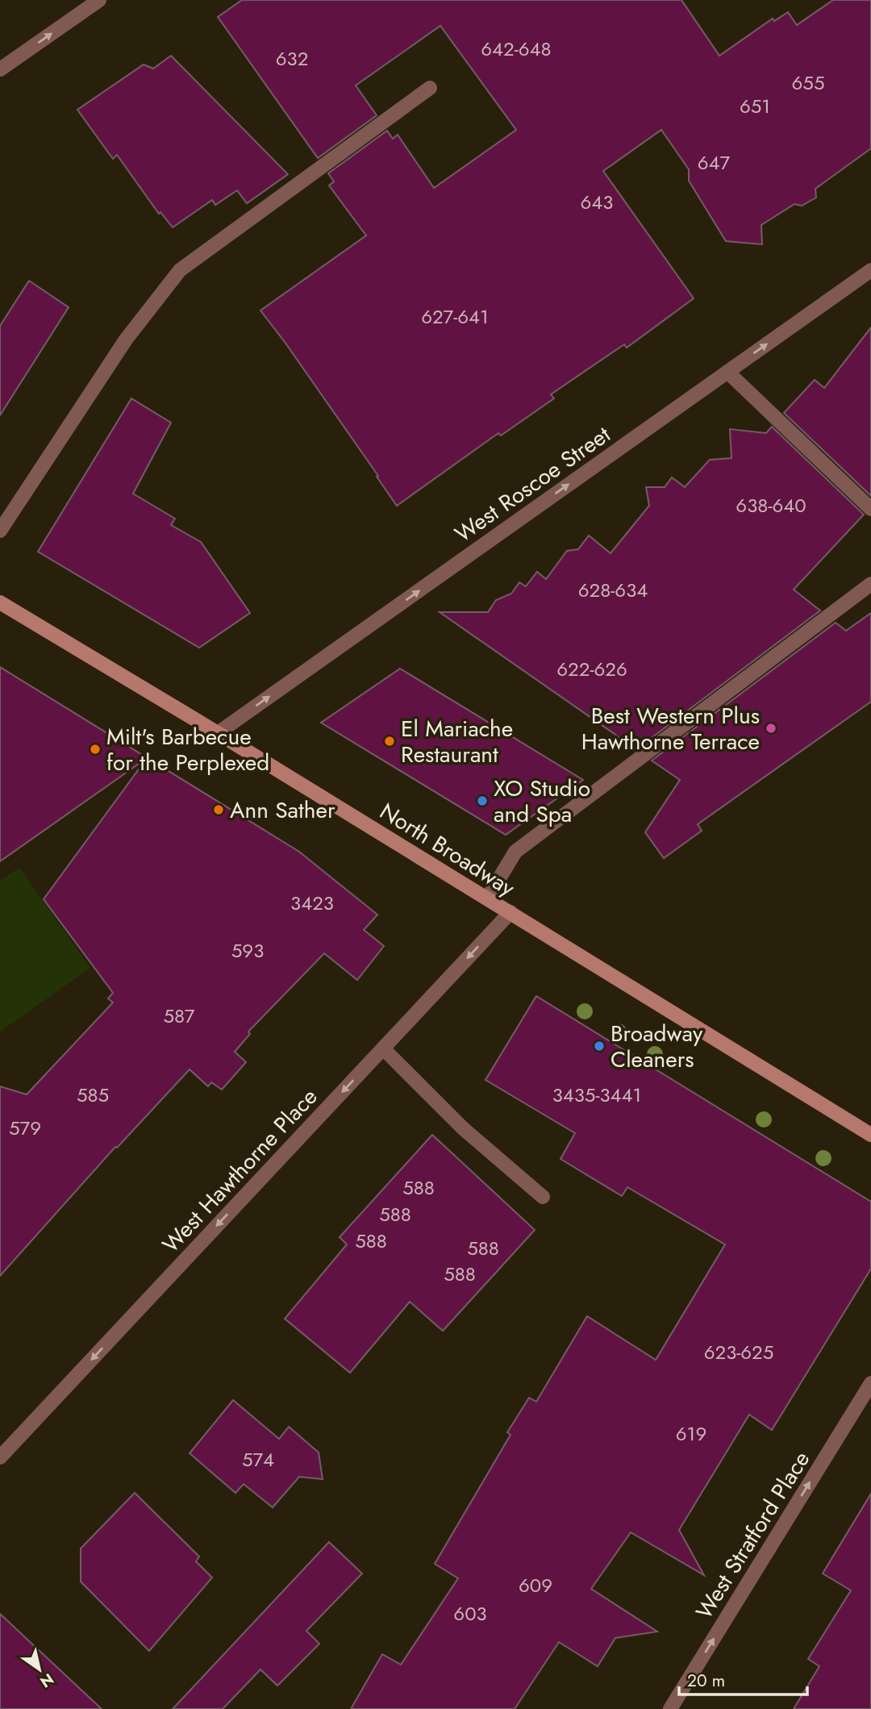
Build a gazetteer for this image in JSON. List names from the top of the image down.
{
  "streets": {
    "main road": ["North Broadway"],
    "street": ["West Roscoe Street", "West Hawthorne Place", "West Stratford Place"]
  },
  "crossings": [
    ["West Roscoe Street", "North Broadway"],
    ["North Broadway", "West Hawthorne Place"]
  ],
  "one_way": ["West Roscoe Street", "West Hawthorne Place", "West Stratford Place"],
  "places": [
    "Best Western Plus Hawthorne Terrace",
    "El Mariache Restaurant",
    "Milt's Barbecue for the Perplexed",
    "XO Studio and Spa",
    "Ann Sather",
    "Broadway Cleaners"
  ],
  "house_numbers": [
    "642-648",
    "632",
    "655",
    "651",
    "647",
    "643",
    "627-641",
    "638-640",
    "628-634",
    "622-626",
    "3423",
    "593",
    "587",
    "585",
    "3435-3441",
    "579",
    "588",
    "588",
    "588",
    "588",
    "588",
    "623-625",
    "619",
    "574",
    "609",
    "603"
  ],
  "scale_bar": "20 m",
  "north": "bottom right"
}
